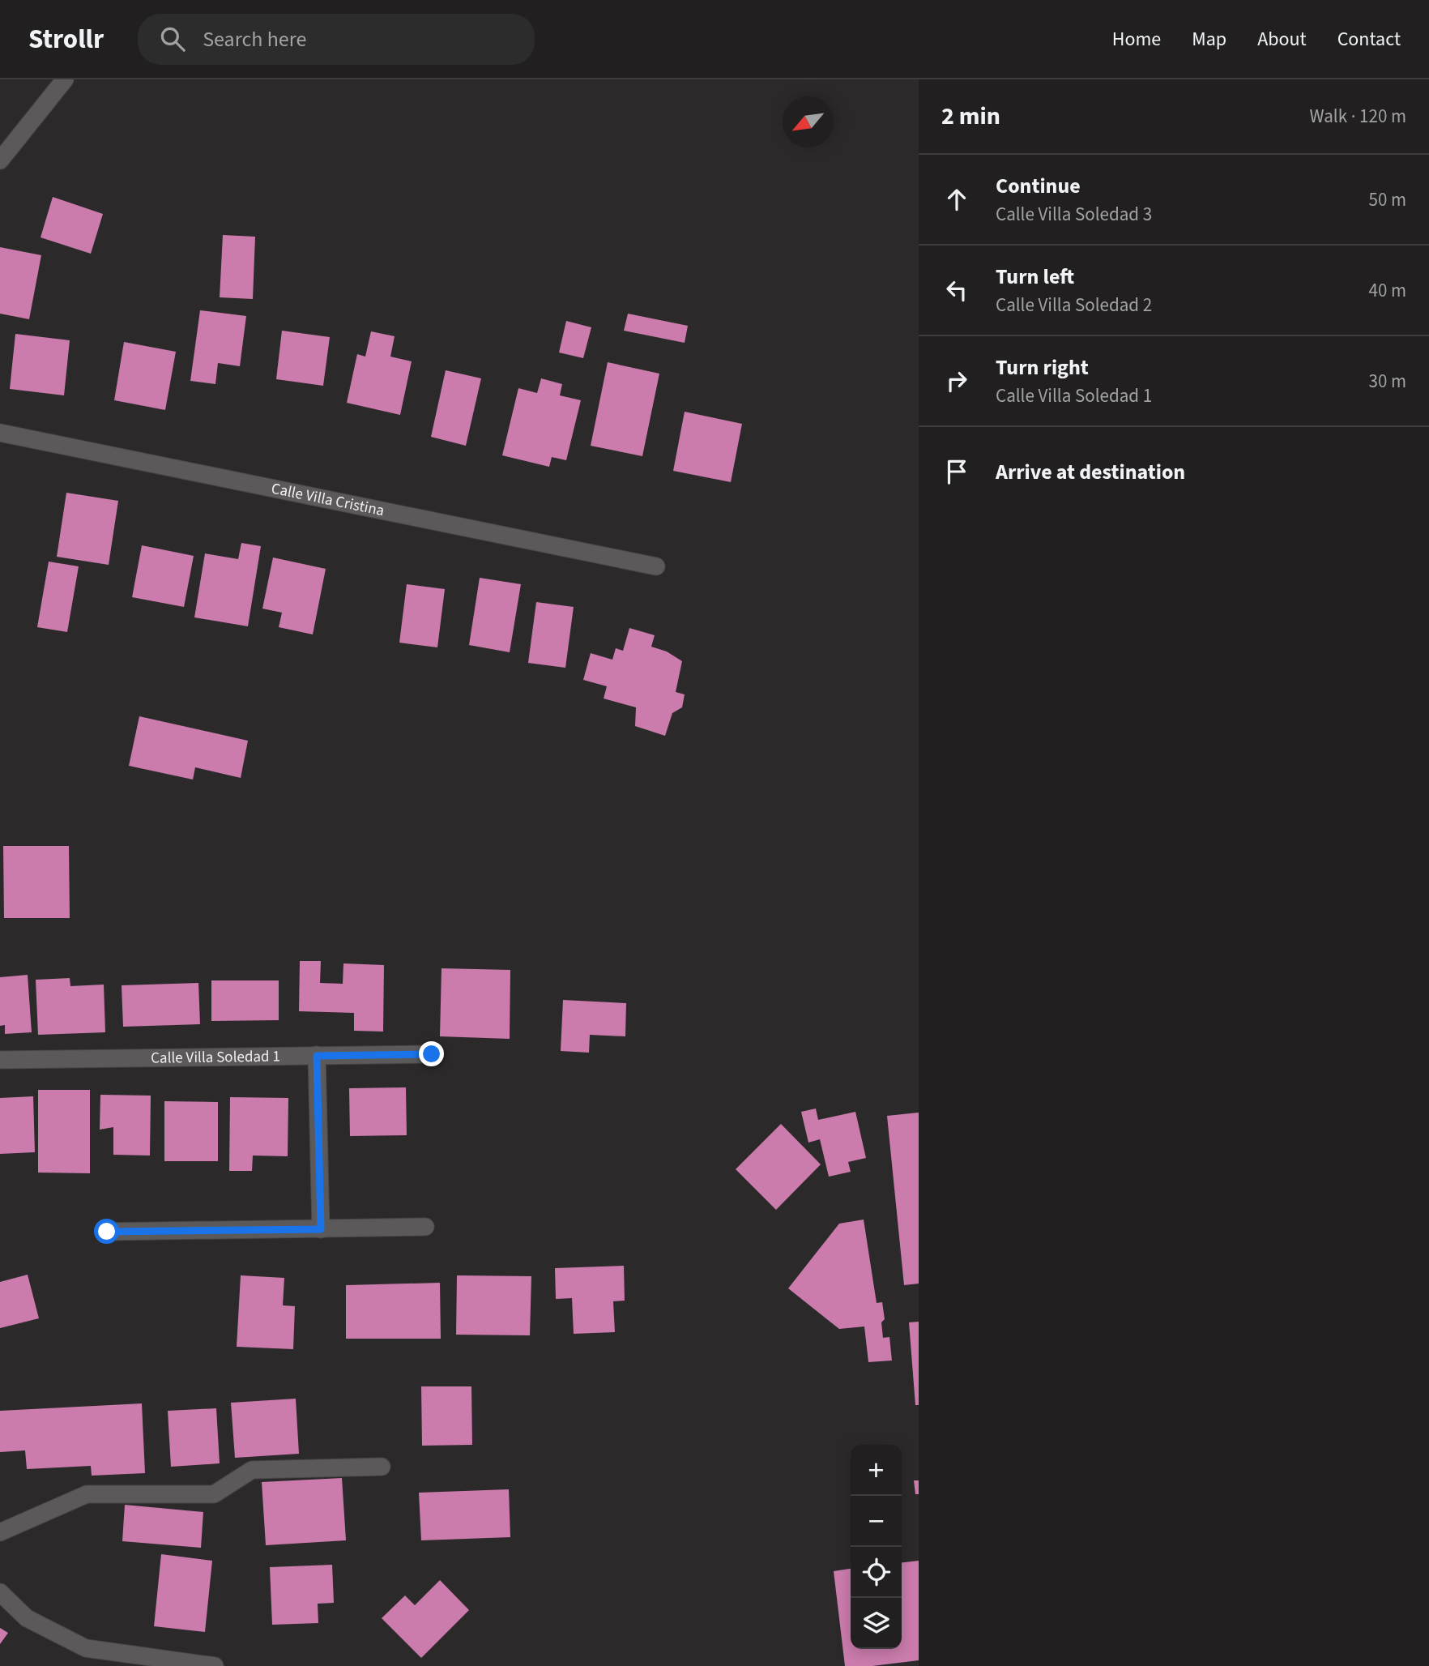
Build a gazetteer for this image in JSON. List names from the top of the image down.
{
  "streets": {
    "street": ["Calle Villa Cristina", "Calle Villa Soledad 1"]
  },
  "north": "bottom left",
  "page": {
    "header": "Strollr",
    "search": "Search here",
    "nav": [
      "Home",
      "Map",
      "About",
      "Contact"
    ],
    "heading": ["2 min", "Walk · 120 m"],
    "list": [
      ["Continue", "Calle Villa Soledad 3", "50 m"],
      ["Turn left", "Calle Villa Soledad 2", "40 m"],
      ["Turn right", "Calle Villa Soledad 1", "30 m"],
      "Arrive at destination"
    ],
    "map_buttons": ["+", "−"]
  }
}
